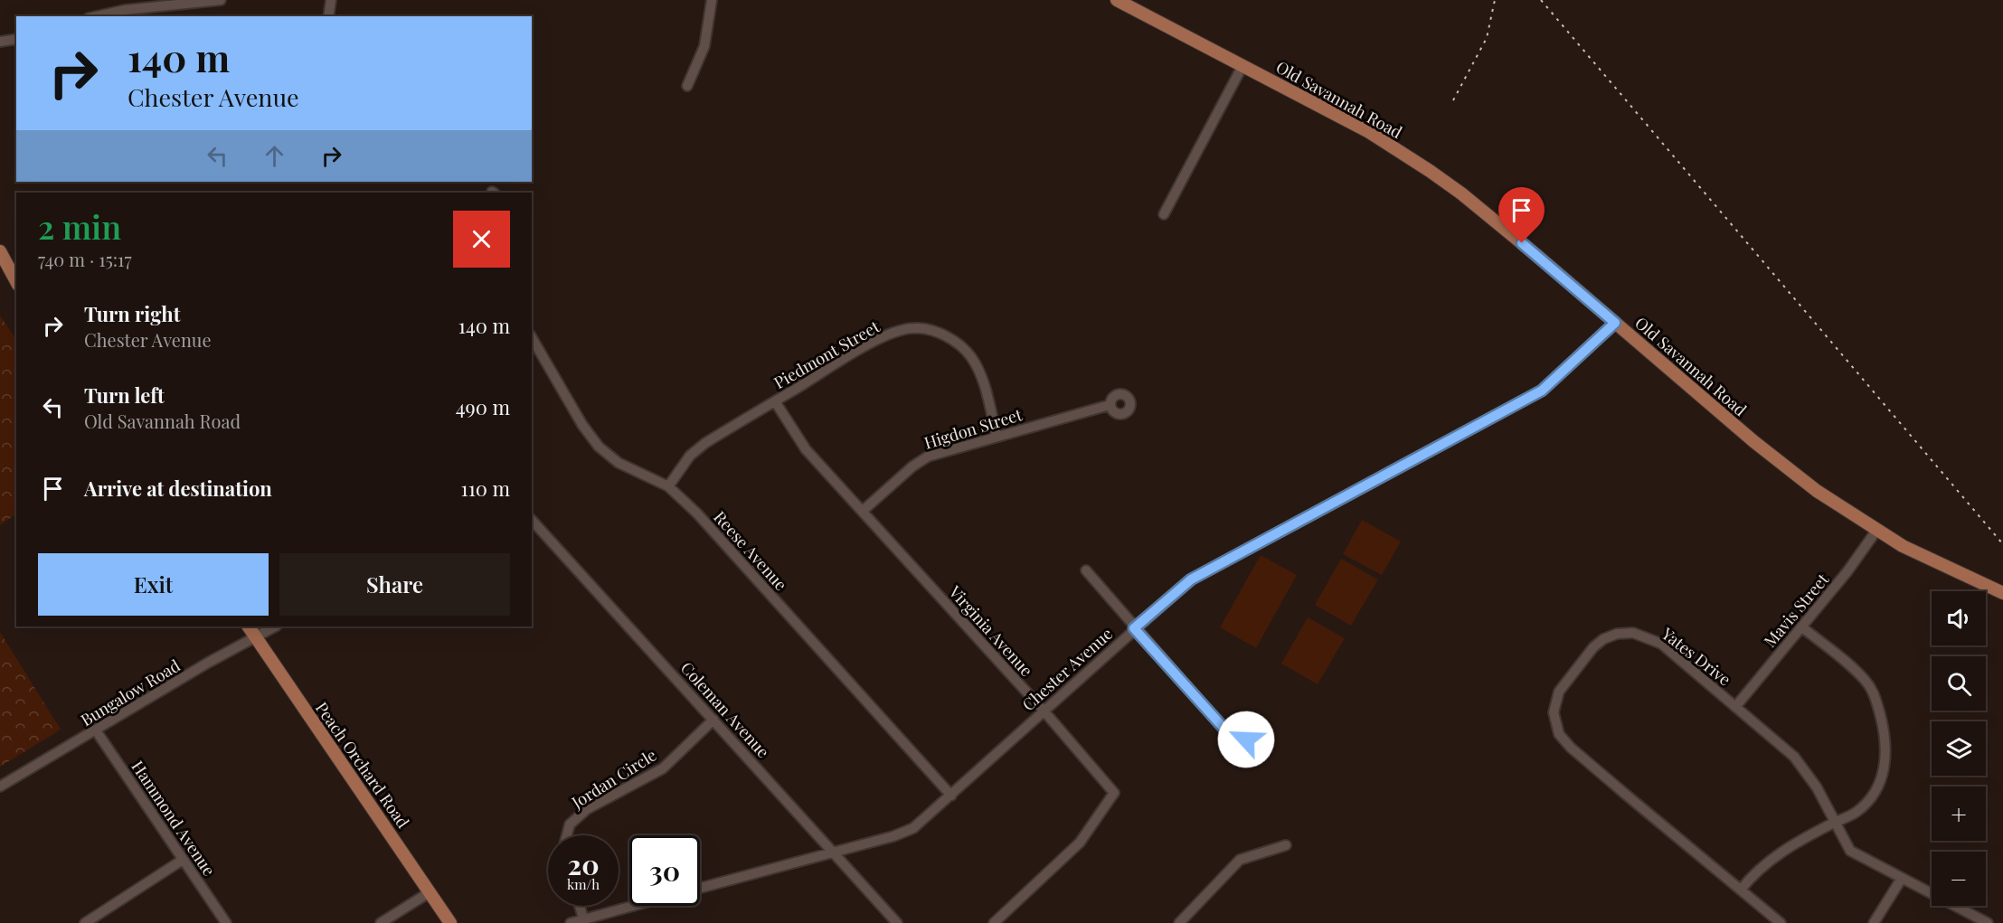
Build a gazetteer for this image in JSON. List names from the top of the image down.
{
  "streets": {
    "main road": ["Old Savannah Road", "Peach Orchard Road"],
    "street": [
      "Piedmont Street",
      "Higdon Street",
      "Reese Avenue",
      "Mavis Street",
      "Virginia Avenue",
      "Yates Drive",
      "Chester Avenue",
      "Bungalow Road",
      "Coleman Avenue",
      "Jordan Circle",
      "Hammond Avenue"
    ]
  },
  "crossings": [
    ["Old Savannah Road", "Mavis Street"],
    ["Old Savannah Road", "Chester Avenue"],
    ["Piedmont Street", "Higdon Street"],
    ["Piedmont Street", "Reese Avenue"],
    ["Piedmont Street", "Virginia Avenue"],
    ["Higdon Street", "Virginia Avenue"],
    ["Reese Avenue", "Chester Avenue"],
    ["Mavis Street", "Yates Drive"],
    ["Virginia Avenue", "Chester Avenue"],
    ["Chester Avenue", "Coleman Avenue"],
    ["Bungalow Road", "Peach Orchard Road"],
    ["Bungalow Road", "Hammond Avenue"],
    ["Coleman Avenue", "Jordan Circle"]
  ],
  "page": {
    "turn": ["140 m", "Chester Avenue"],
    "heading": ["2 min", "740 m · 15:17"],
    "list": [
      {
        "name": "Turn right",
        "note": "Chester Avenue",
        "value": "140 m"
      },
      {
        "name": "Turn left",
        "note": "Old Savannah Road",
        "value": "490 m"
      },
      {
        "name": "Arrive at destination",
        "value": "110 m"
      }
    ],
    "buttons": ["Exit", "Share"],
    "map_buttons": ["+", "−"],
    "speed": "20 km/h",
    "limit": "30"
  }
}
